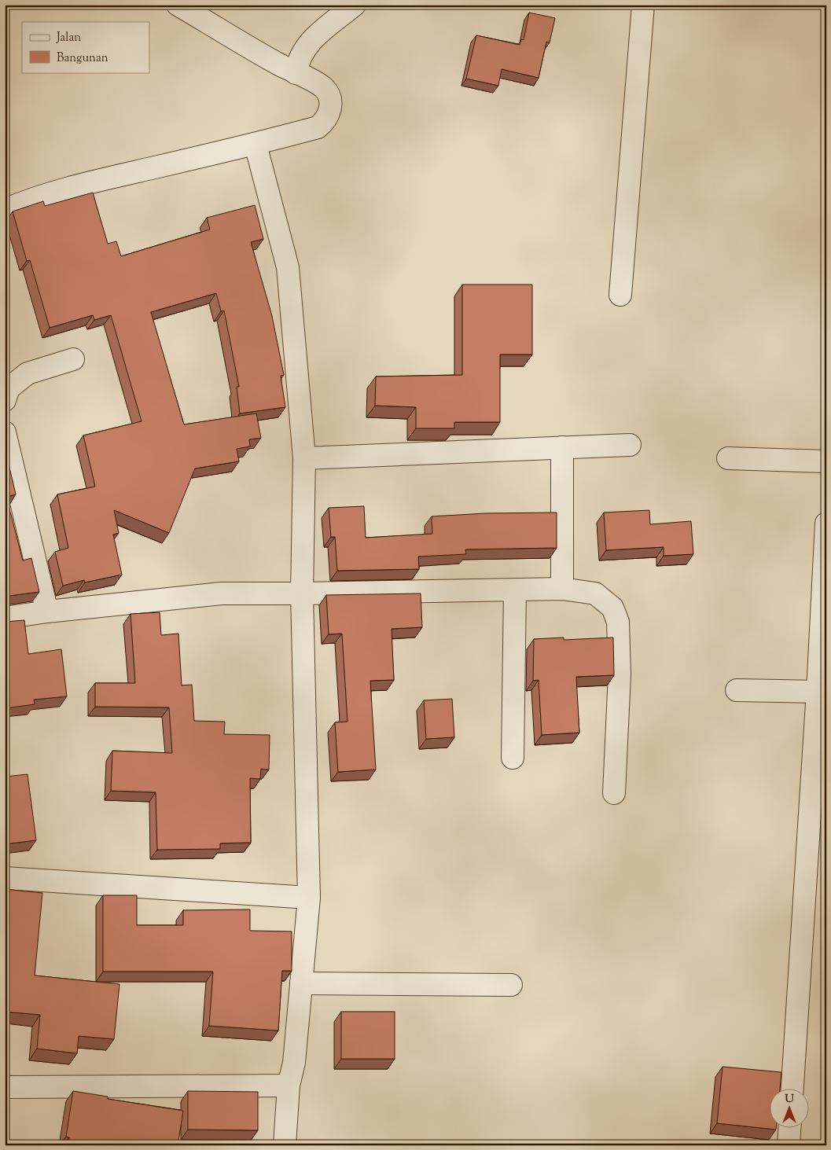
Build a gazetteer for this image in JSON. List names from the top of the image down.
{
  "legend": ["Jalan", "Bangunan"],
  "north": "top"
}
